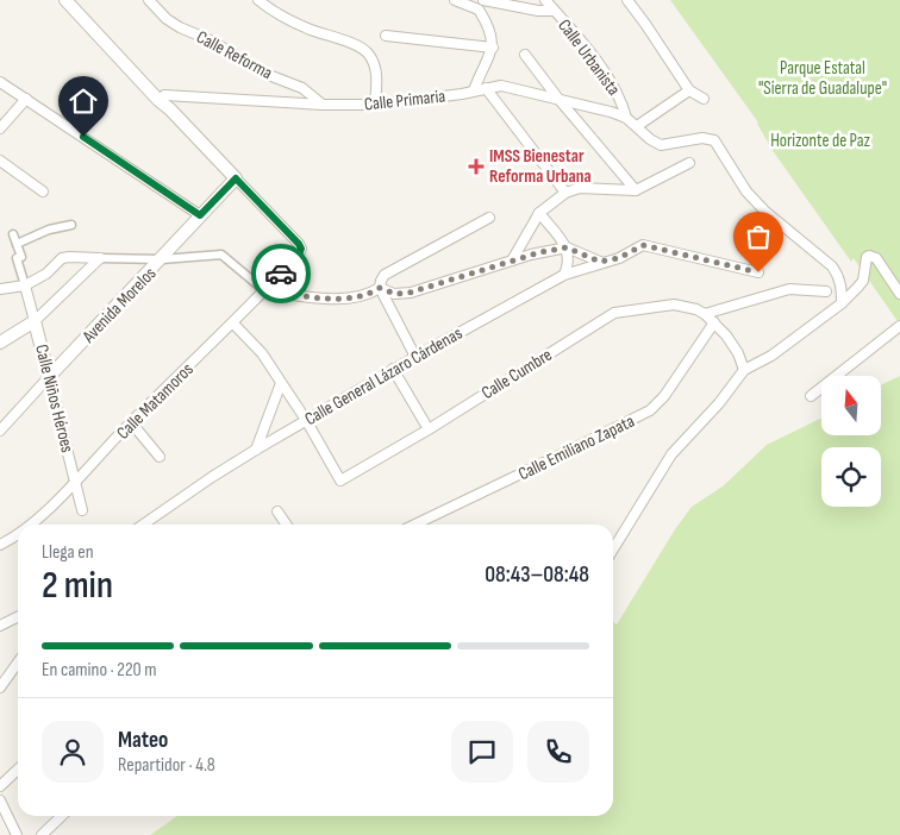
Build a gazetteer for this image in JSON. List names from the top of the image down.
{
  "streets": {
    "street": [
      "Calle Reforma",
      "Calle Urbanista",
      "Calle Primaria",
      "Avenida Morelos",
      "Calle Cumbre",
      "Calle General Lázaro Cárdenas",
      "Calle Niños Héroes",
      "Calle Matamoros",
      "Calle Emiliano Zapata"
    ]
  },
  "crossings": [
    ["Calle Reforma", "Calle Primaria"],
    ["Calle Urbanista", "Calle Primaria"],
    ["Avenida Morelos", "Calle Niños Héroes"],
    ["Avenida Morelos", "Calle Matamoros"],
    ["Calle Cumbre", "Calle General Lázaro Cárdenas"],
    ["Calle Cumbre", "Calle Emiliano Zapata"],
    ["Calle Niños Héroes", "Calle Matamoros"]
  ],
  "parks": ["Parque Estatal \"Sierra de Guadalupe\"", "Horizonte de Paz"],
  "places": {
    "health": ["IMSS Bienestar Reforma Urbana"]
  },
  "north": "top",
  "page": {
    "heading": ["2 min", "Llega en", "08:43–08:48"],
    "panel": ["Mateo", "Repartidor · 4.8"],
    "bar": "En camino · 220 m"
  }
}
